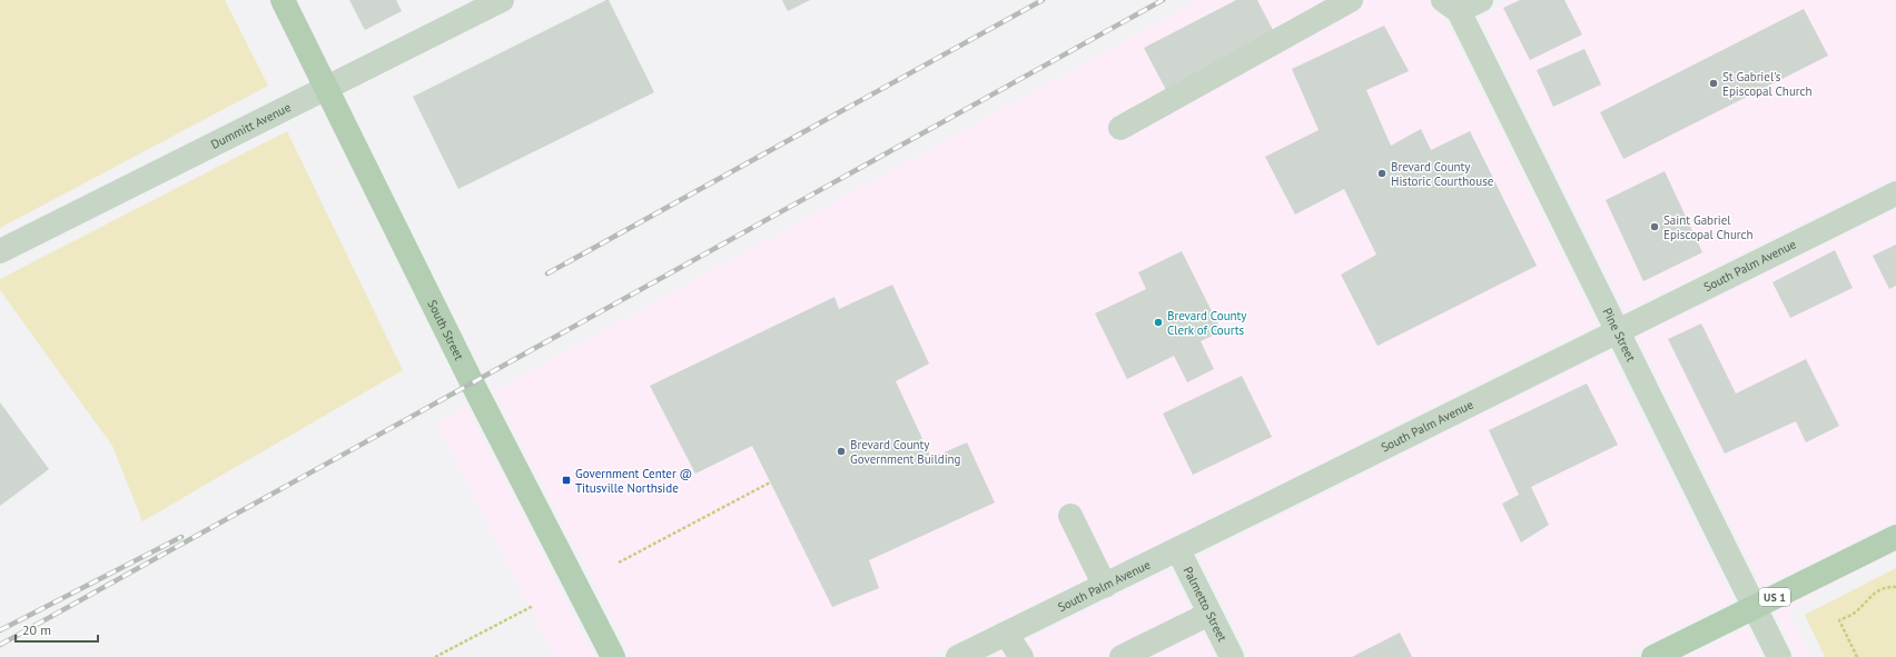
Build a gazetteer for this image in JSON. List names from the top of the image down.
{
  "streets": {
    "main road": ["South Street", "US 1"],
    "street": [
      "Dummitt Avenue",
      "South Palm Avenue",
      "Pine Street",
      "Palmetto Street"
    ]
  },
  "crossings": [
    ["Dummitt Avenue", "South Street"],
    ["South Palm Avenue", "Pine Street"],
    ["South Palm Avenue", "Palmetto Street"],
    ["Pine Street", "US 1"]
  ],
  "places": {
    "other": [
      "St Gabriel's Episcopal Church",
      "Brevard County Historic Courthouse",
      "Saint Gabriel Episcopal Church",
      "Brevard County Clerk of Courts",
      "Brevard County Government Building"
    ],
    "transit": ["Government Center @ Titusville Northside"]
  },
  "scale_bar": "20 m"
}
